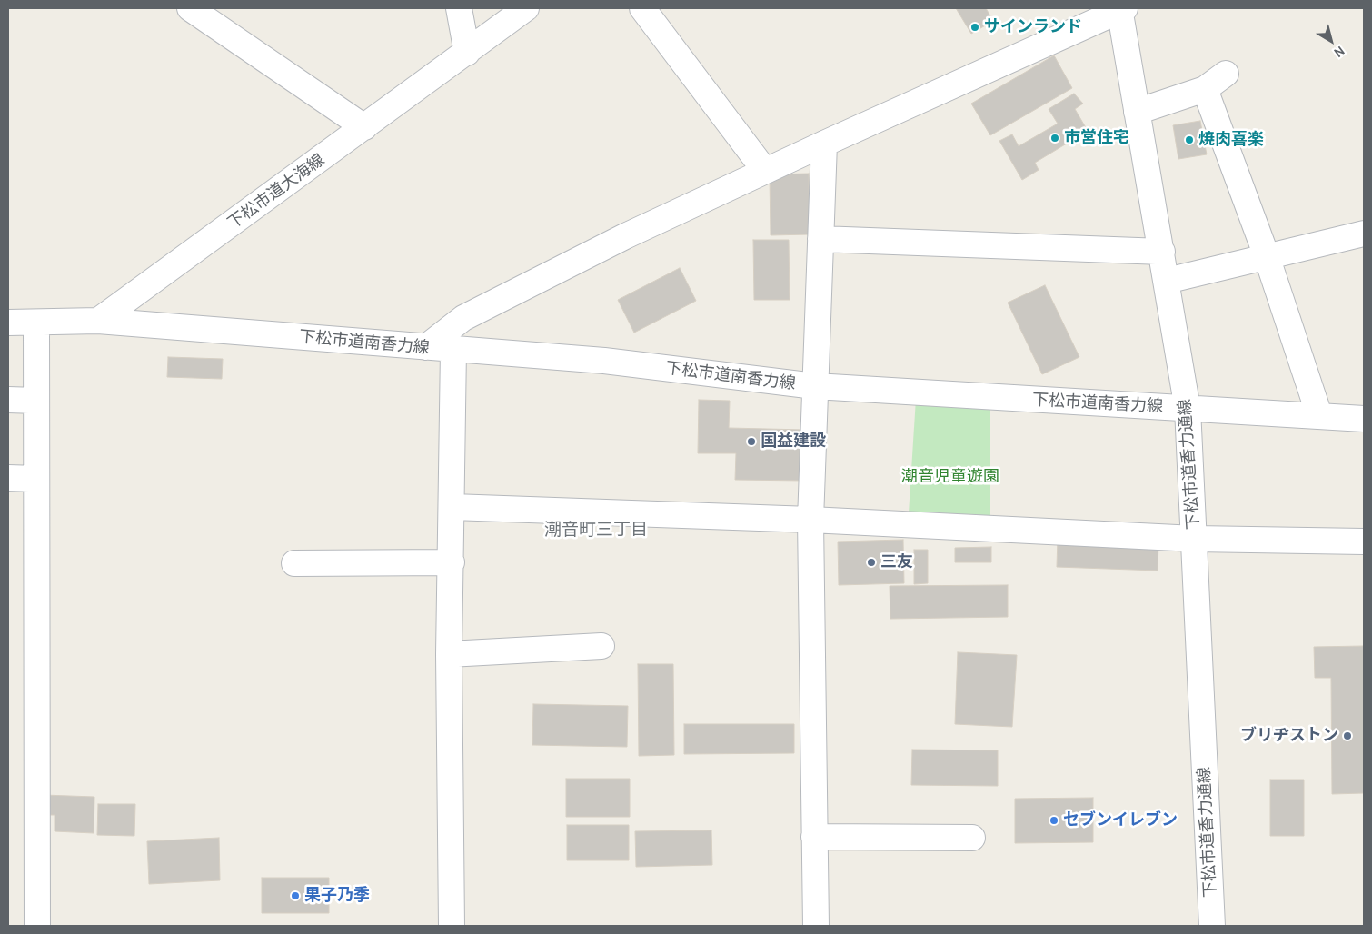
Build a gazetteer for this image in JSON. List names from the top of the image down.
{
  "streets": {
    "street": ["下松市道大海線", "下松市道南香力線", "下松市道香力通線"]
  },
  "crossings": [
    ["下松市道大海線", "下松市道南香力線"],
    ["下松市道南香力線", "下松市道香力通線"]
  ],
  "districts": ["潮音町三丁目"],
  "parks": ["潮音児童遊園"],
  "places": [
    "サインランド",
    "市営住宅",
    "焼肉喜楽",
    "国益建設",
    "三友",
    "ブリヂストン",
    "セブンイレブン",
    "果子乃季"
  ],
  "north": "bottom right"
}
